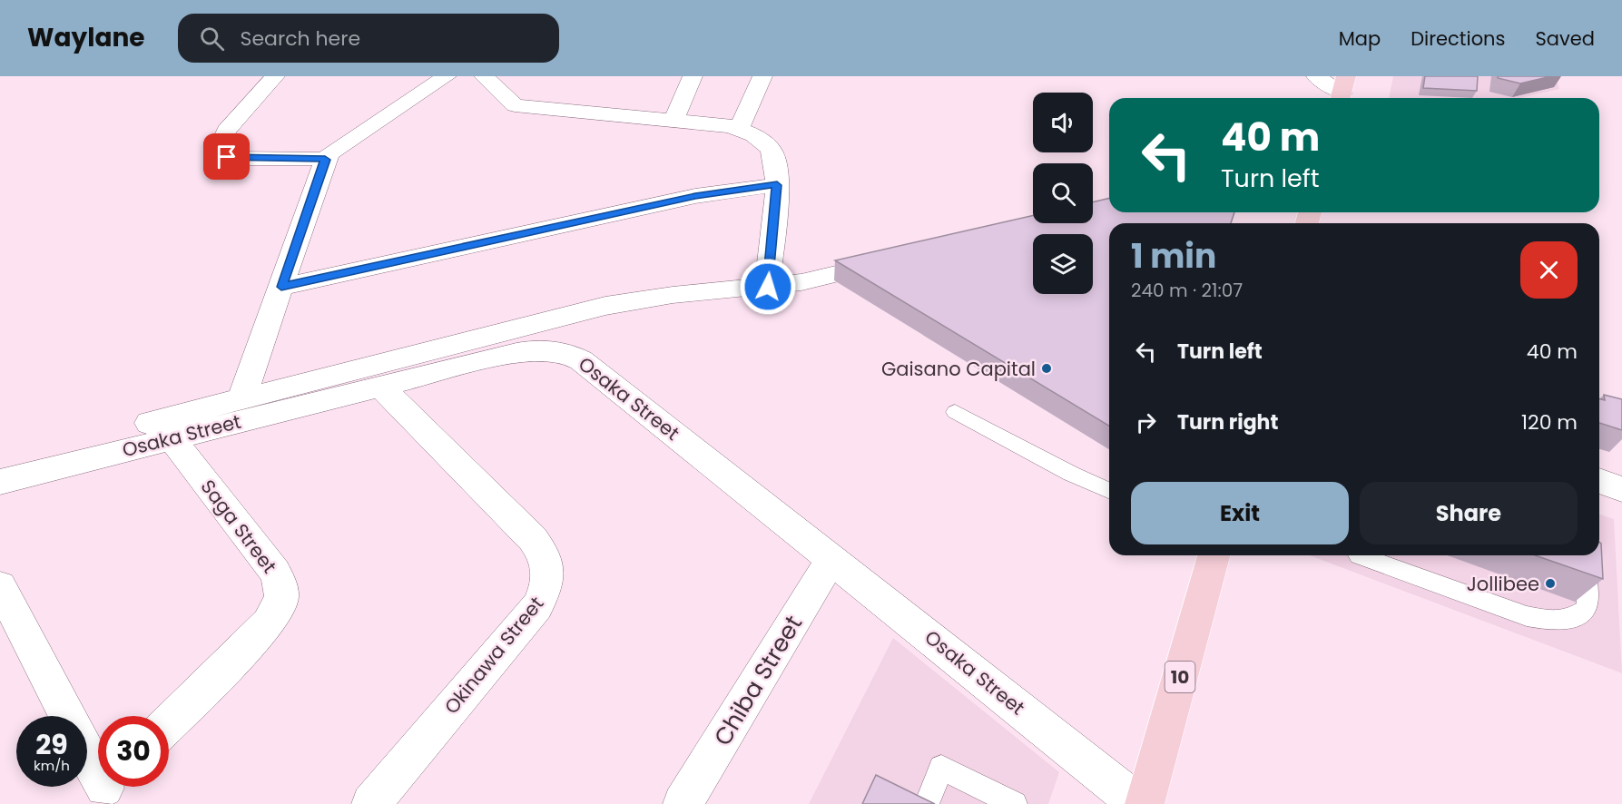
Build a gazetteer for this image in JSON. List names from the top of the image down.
{
  "streets": {
    "highway": ["10"],
    "street": [
      "Osaka Street",
      "Saga Street",
      "Okinawa Street",
      "Chiba Street"
    ]
  },
  "crossings": [
    ["Osaka Street", "Saga Street"],
    ["Osaka Street", "Okinawa Street"],
    ["Osaka Street", "Chiba Street"]
  ],
  "places": ["Gaisano Capital", "Jollibee"],
  "page": {
    "header": "Waylane",
    "search": "Search here",
    "nav": ["Map", "Directions", "Saved"],
    "turn": ["40 m", "Turn left"],
    "heading": ["1 min", "240 m · 21:07"],
    "list": [
      {
        "name": "Turn left",
        "value": "40 m"
      },
      {
        "name": "Turn right",
        "value": "120 m"
      }
    ],
    "buttons": ["Exit", "Share"],
    "speed": "29 km/h",
    "limit": "30"
  }
}
